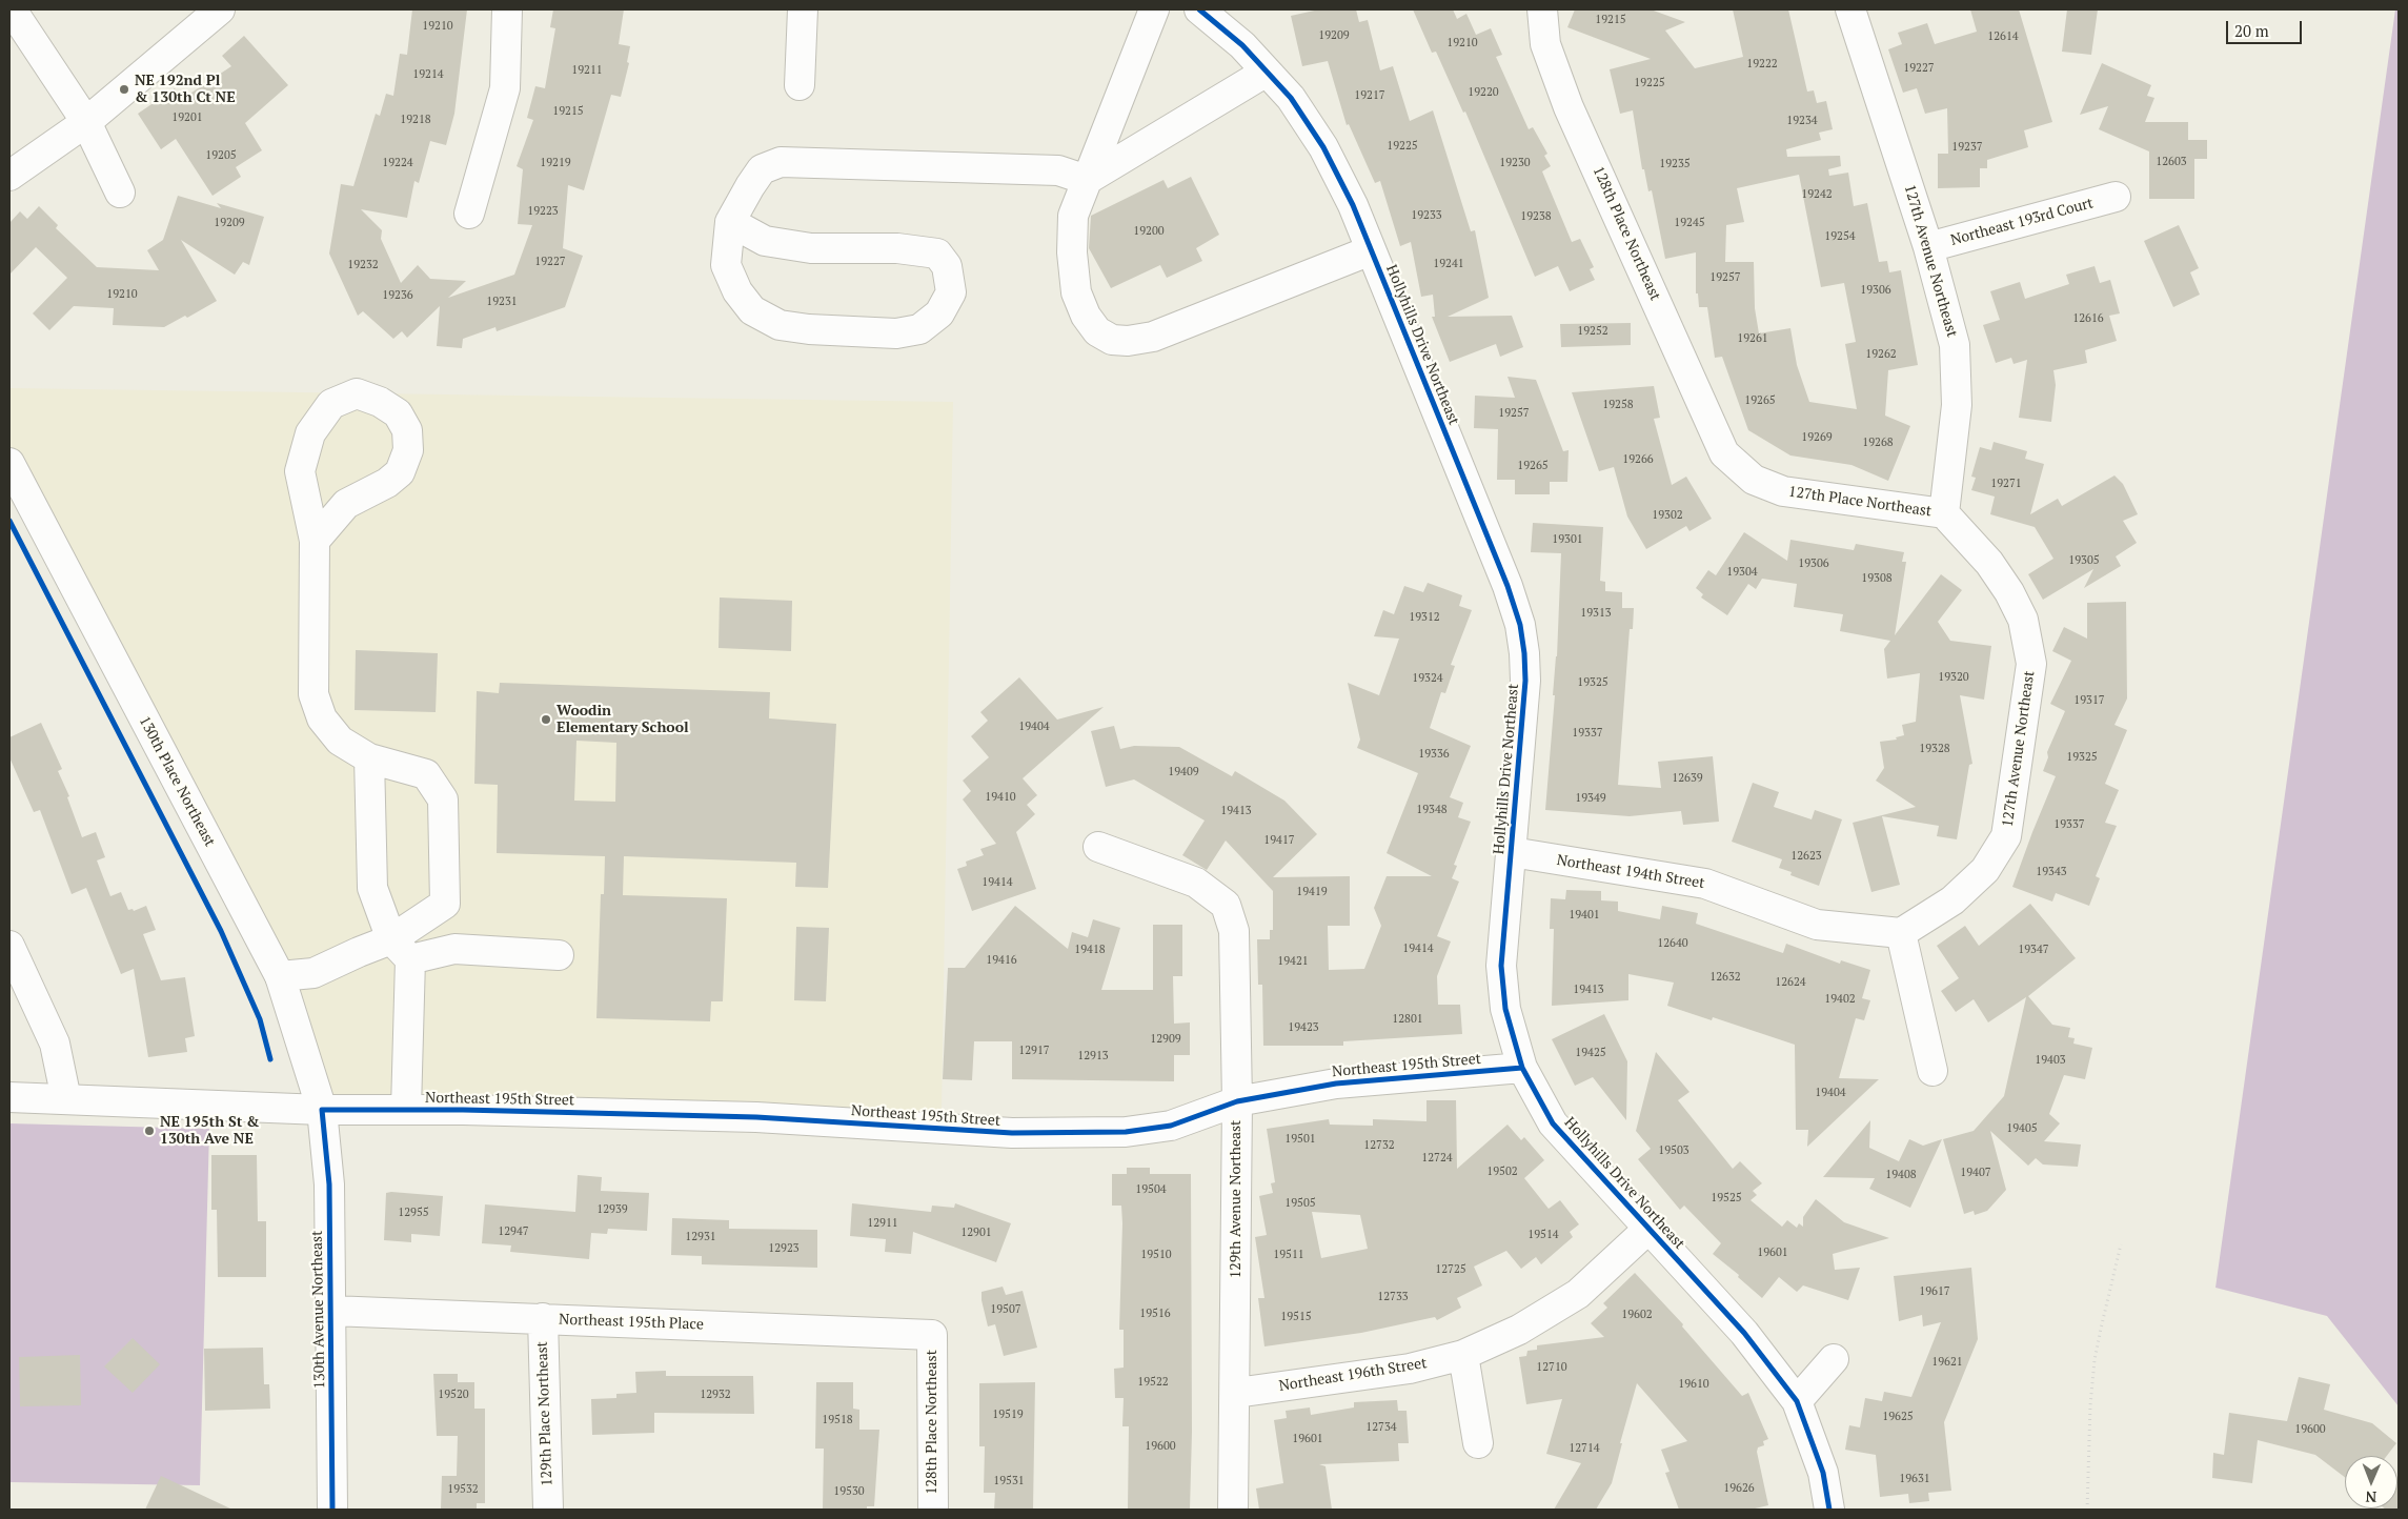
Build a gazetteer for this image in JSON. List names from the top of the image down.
{
  "streets": {
    "street": [
      "Northeast 193rd Court",
      "128th Place Northeast",
      "127th Avenue Northeast",
      "Hollyhills Drive Northeast",
      "127th Place Northeast",
      "130th Place Northeast",
      "Northeast 194th Street",
      "Northeast 195th Street",
      "129th Avenue Northeast",
      "130th Avenue Northeast",
      "Northeast 195th Place",
      "Northeast 196th Street",
      "129th Place Northeast"
    ]
  },
  "crossings": [
    ["Northeast 193rd Court", "127th Avenue Northeast"],
    ["128th Place Northeast", "127th Place Northeast"],
    ["128th Place Northeast", "Northeast 195th Place"],
    ["127th Avenue Northeast", "127th Place Northeast"],
    ["127th Avenue Northeast", "Northeast 194th Street"],
    ["Hollyhills Drive Northeast", "Northeast 194th Street"],
    ["Hollyhills Drive Northeast", "Northeast 195th Street"],
    ["Hollyhills Drive Northeast", "Northeast 196th Street"],
    ["130th Place Northeast", "Northeast 195th Street"],
    ["130th Place Northeast", "130th Avenue Northeast"],
    ["Northeast 195th Street", "129th Avenue Northeast"],
    ["Northeast 195th Street", "130th Avenue Northeast"],
    ["129th Avenue Northeast", "Northeast 196th Street"],
    ["130th Avenue Northeast", "Northeast 195th Place"],
    ["Northeast 195th Place", "129th Place Northeast"]
  ],
  "places": ["NE 192nd Pl & 130th Ct NE", "Woodin Elementary School", "NE 195th St & 130th Ave NE"],
  "house_numbers": [
    "19215",
    "19210",
    "19209",
    "12614",
    "19210",
    "19222",
    "19227",
    "19211",
    "19214",
    "19225",
    "19220",
    "19217",
    "19215",
    "19201",
    "19218",
    "19234",
    "19225",
    "19237",
    "19205",
    "12603",
    "19224",
    "19219",
    "19230",
    "19235",
    "19242",
    "19223",
    "19233",
    "19238",
    "19209",
    "19245",
    "19200",
    "19254",
    "19227",
    "19241",
    "19232",
    "19257",
    "19306",
    "19210",
    "19236",
    "19231",
    "12616",
    "19252",
    "19261",
    "19262",
    "19265",
    "19258",
    "19257",
    "19269",
    "19268",
    "19266",
    "19265",
    "19271",
    "19302",
    "19301",
    "19305",
    "19306",
    "19304",
    "19308",
    "19313",
    "19312",
    "19320",
    "19324",
    "19325",
    "19317",
    "19404",
    "19337",
    "19328",
    "19336",
    "19325",
    "19409",
    "12639",
    "19410",
    "19349",
    "19348",
    "19413",
    "19337",
    "19417",
    "12623",
    "19343",
    "19414",
    "19419",
    "19401",
    "12640",
    "19414",
    "19418",
    "19347",
    "19416",
    "19421",
    "12632",
    "12624",
    "19413",
    "19402",
    "12801",
    "19423",
    "12909",
    "12917",
    "19425",
    "12913",
    "19403",
    "19404",
    "19405",
    "19501",
    "12732",
    "19503",
    "12724",
    "19502",
    "19407",
    "19408",
    "19504",
    "19525",
    "19505",
    "12939",
    "12955",
    "12911",
    "12947",
    "12901",
    "19514",
    "12931",
    "12923",
    "19601",
    "19510",
    "19511",
    "12725",
    "19617",
    "12733",
    "19507",
    "19516",
    "19602",
    "19515",
    "19621",
    "12710",
    "19522",
    "19610",
    "19520",
    "12932",
    "19519",
    "19625",
    "19518",
    "12734",
    "19600",
    "19601",
    "19600",
    "12714",
    "19631",
    "19531",
    "19626",
    "19532",
    "19530"
  ],
  "scale_bar": "20 m",
  "north": "bottom"
}
